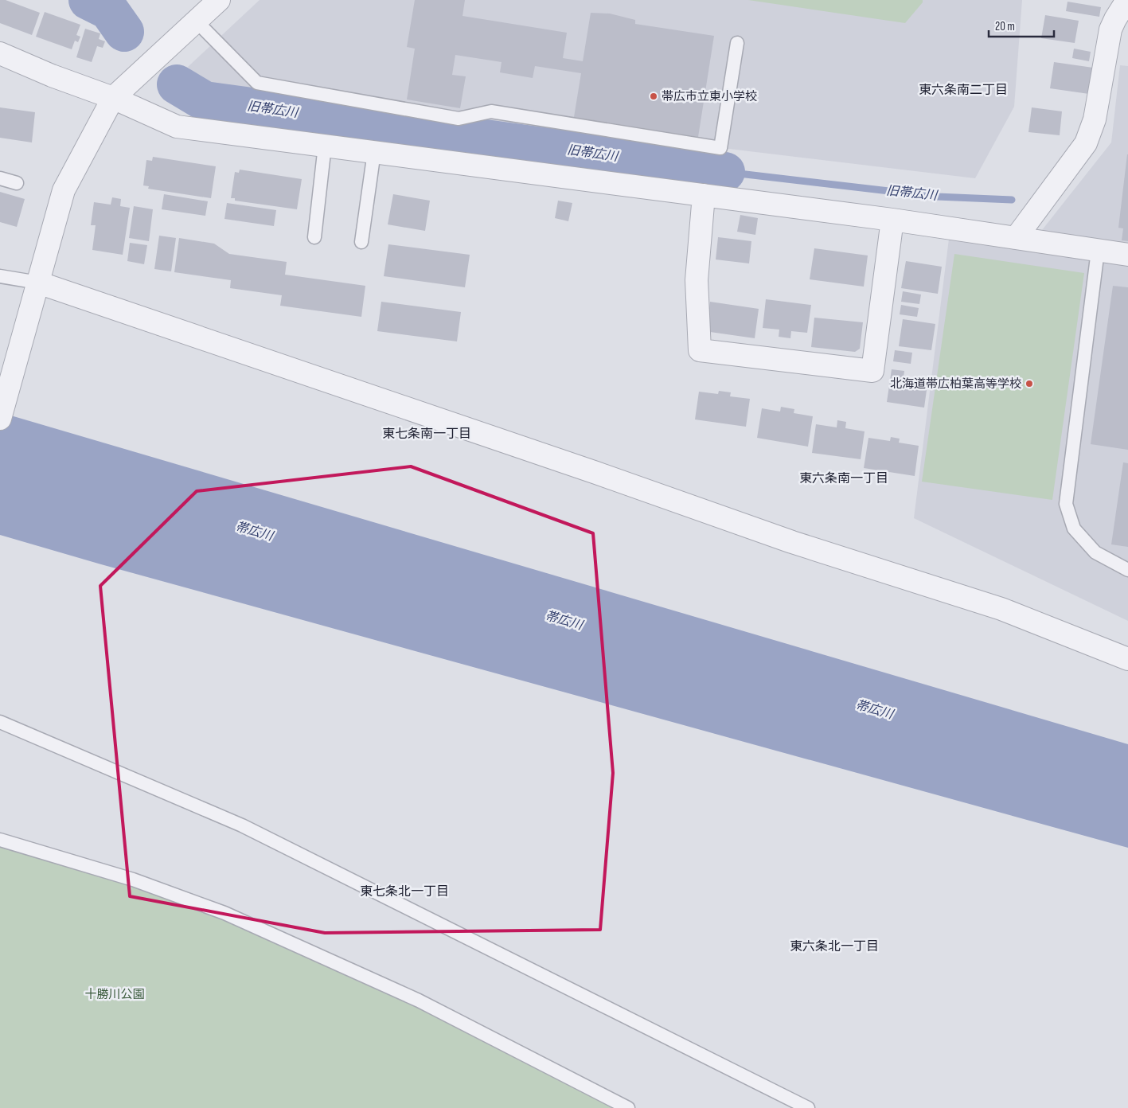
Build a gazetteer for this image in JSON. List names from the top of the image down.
{
  "districts": [
    "東六条南二丁目",
    "東七条南一丁目",
    "東六条南一丁目",
    "東七条北一丁目",
    "東六条北一丁目"
  ],
  "water": ["旧帯広川", "帯広川"],
  "parks": ["十勝川公園"],
  "places": ["帯広市立東小学校", "北海道帯広柏葉高等学校"],
  "scale_bar": "20 m"
}
